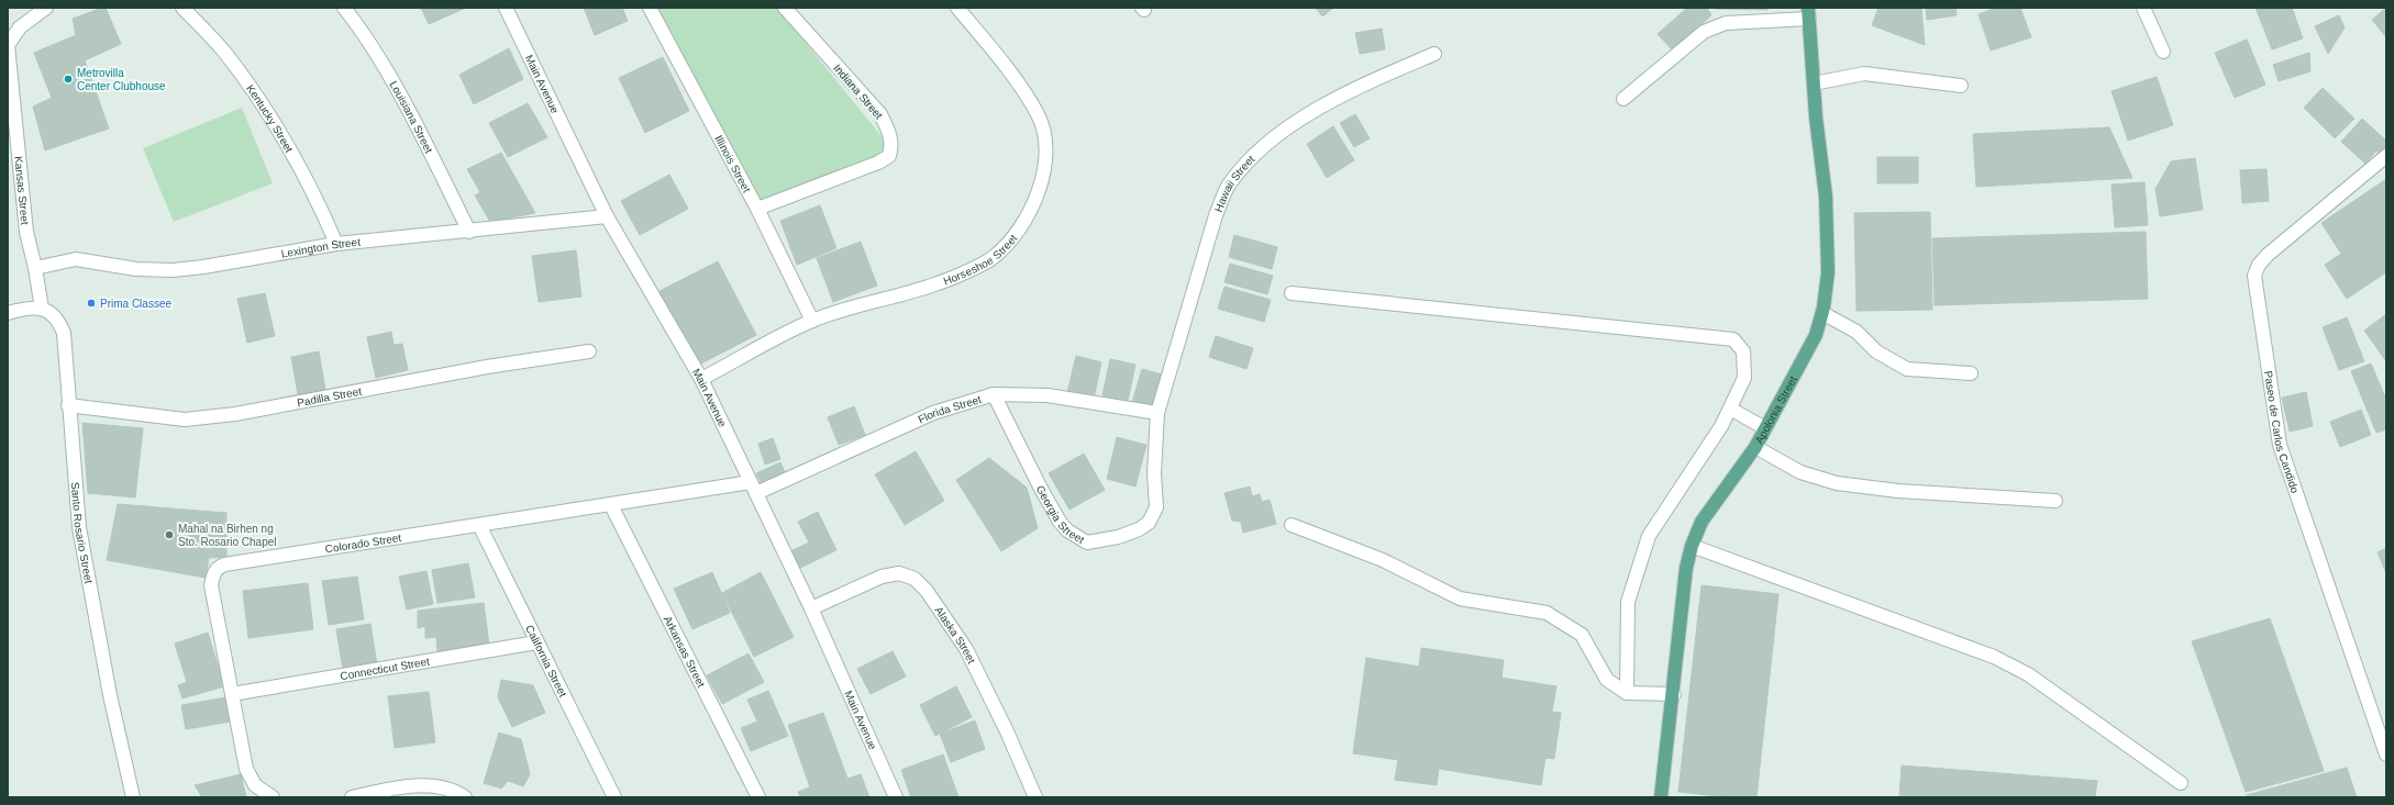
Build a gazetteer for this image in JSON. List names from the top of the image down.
{
  "streets": {
    "main road": ["Apolonia Street"],
    "street": [
      "Main Avenue",
      "Indiana Street",
      "Louisiana Street",
      "Kentucky Street",
      "Illinois Street",
      "Hawaii Street",
      "Kansas Street",
      "Lexington Street",
      "Horseshoe Street",
      "Padilla Street",
      "Florida Street",
      "Paseo de Carlos Candido",
      "Georgia Street",
      "Santo Rosario Street",
      "Colorado Street",
      "Alaska Street",
      "Arkansas Street",
      "California Street",
      "Connecticut Street"
    ]
  },
  "crossings": [
    ["Main Avenue", "Lexington Street"],
    ["Main Avenue", "Horseshoe Street"],
    ["Main Avenue", "Florida Street"],
    ["Main Avenue", "Colorado Street"],
    ["Main Avenue", "Alaska Street"],
    ["Indiana Street", "Illinois Street"],
    ["Louisiana Street", "Lexington Street"],
    ["Kentucky Street", "Lexington Street"],
    ["Illinois Street", "Horseshoe Street"],
    ["Hawaii Street", "Florida Street"],
    ["Hawaii Street", "Georgia Street"],
    ["Kansas Street", "Lexington Street"],
    ["Kansas Street", "Santo Rosario Street"],
    ["Padilla Street", "Santo Rosario Street"],
    ["Florida Street", "Georgia Street"],
    ["Florida Street", "Colorado Street"],
    ["Colorado Street", "Arkansas Street"],
    ["Colorado Street", "California Street"],
    ["Colorado Street", "Connecticut Street"],
    ["California Street", "Connecticut Street"]
  ],
  "places": ["Metrovilla Center Clubhouse", "Prima Classee", "Mahal na Birhen ng Sto. Rosario Chapel"]
}
